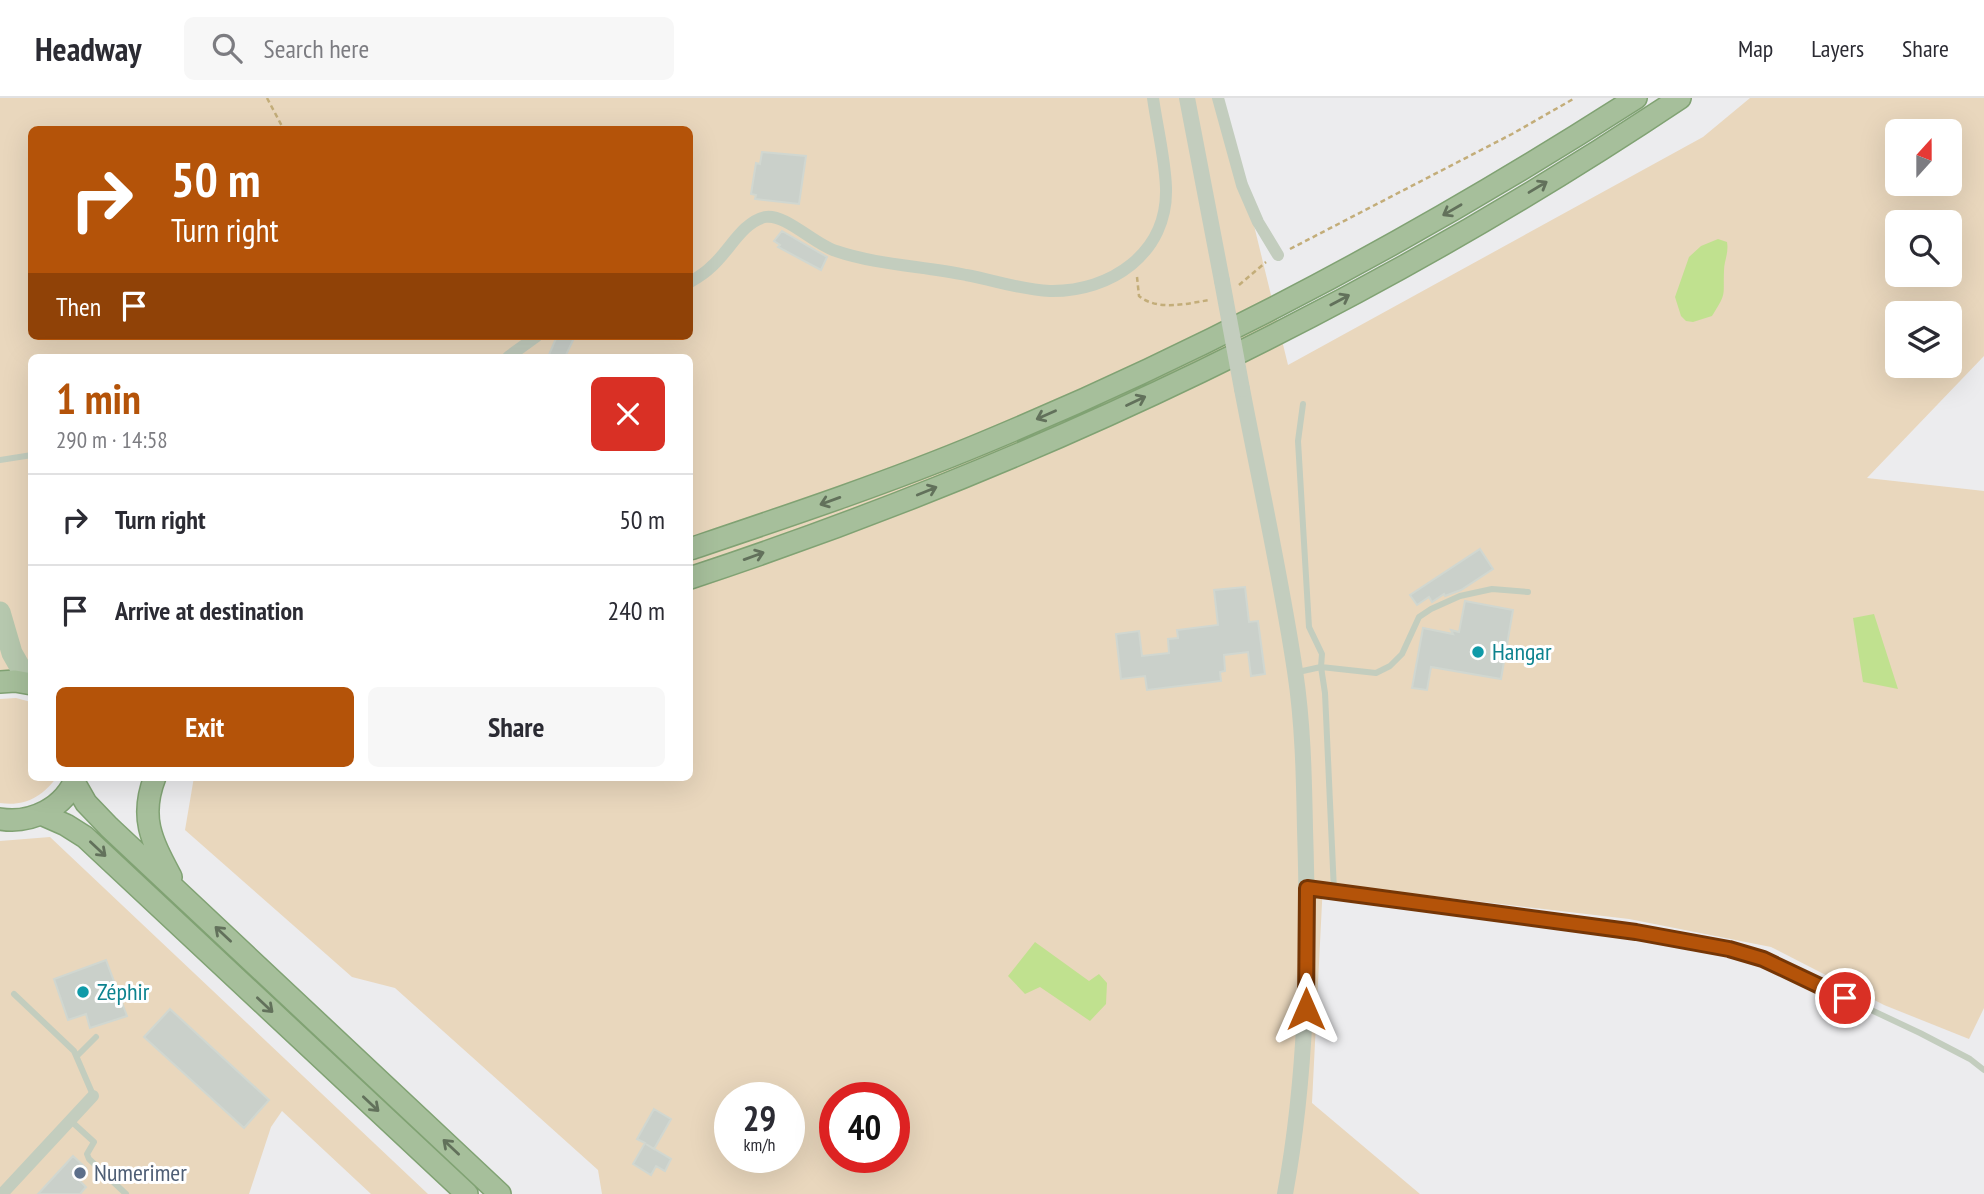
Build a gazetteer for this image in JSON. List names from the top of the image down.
{
  "places": ["Hangar", "Zéphir", "Numerimer"],
  "north": "top",
  "page": {
    "header": "Headway",
    "search": "Search here",
    "nav": ["Map", "Layers", "Share"],
    "turn": ["50 m", "Turn right"],
    "then": "Then",
    "heading": ["1 min", "290 m · 14:58"],
    "list": [
      {
        "name": "Turn right",
        "value": "50 m"
      },
      {
        "name": "Arrive at destination",
        "value": "240 m"
      }
    ],
    "buttons": ["Exit", "Share"],
    "speed": "29 km/h",
    "limit": "40"
  }
}
